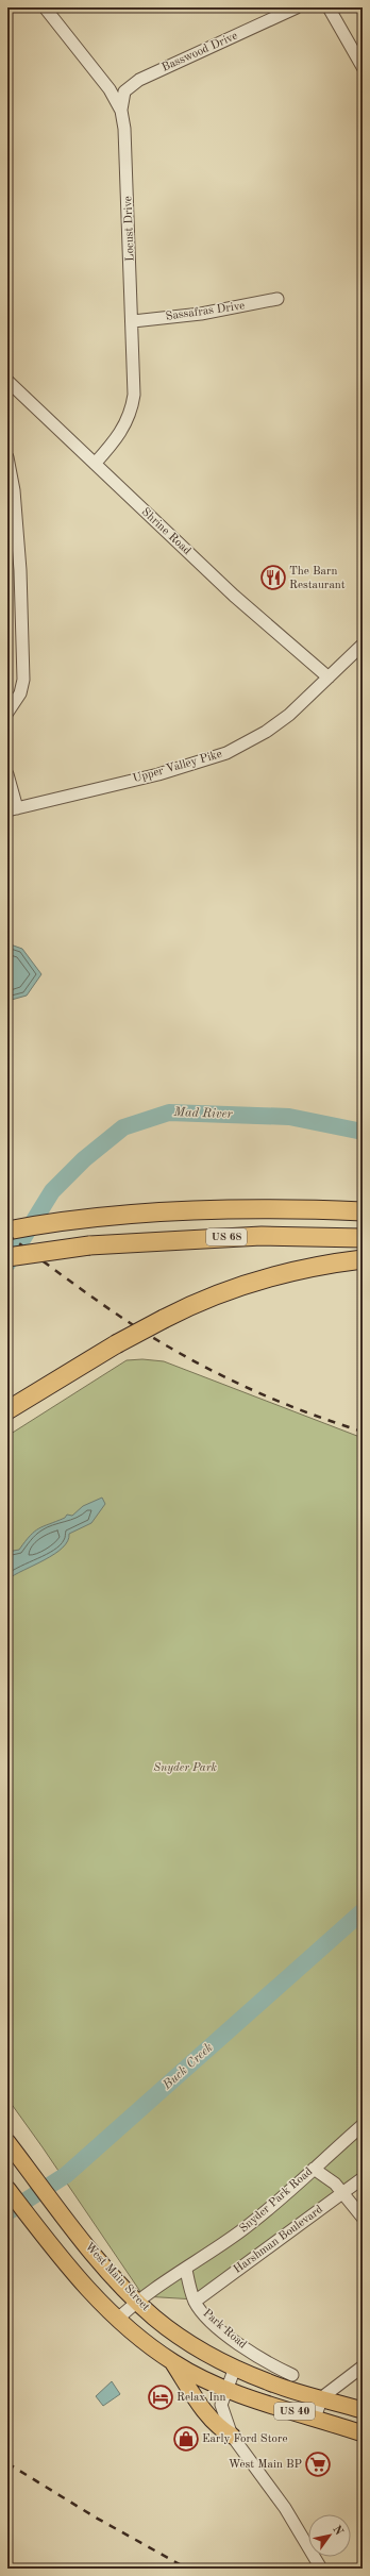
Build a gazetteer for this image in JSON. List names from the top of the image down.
{
  "streets": {
    "highway": ["US 68"],
    "main road": ["West Main Street", "Park Road", "US 40"],
    "street": [
      "Basswood Drive",
      "Locust Drive",
      "Sassafras Drive",
      "Shrine Road",
      "Upper Valley Pike",
      "Snyder Park Road",
      "Harshman Boulevard"
    ]
  },
  "crossings": [
    ["Basswood Drive", "Locust Drive"],
    ["Locust Drive", "Sassafras Drive"],
    ["Locust Drive", "Shrine Road"],
    ["Shrine Road", "Upper Valley Pike"],
    ["Snyder Park Road", "Park Road"],
    ["Harshman Boulevard", "Park Road"],
    ["West Main Street", "Park Road"]
  ],
  "water": ["Mad River", "Buck Creek"],
  "parks": ["Snyder Park"],
  "places": {
    "restaurant": ["The Barn Restaurant"],
    "hotel": ["Relax Inn"],
    "shop": ["Early Ford Store"],
    "supermarket": ["West Main BP"]
  },
  "north": "top right"
}
